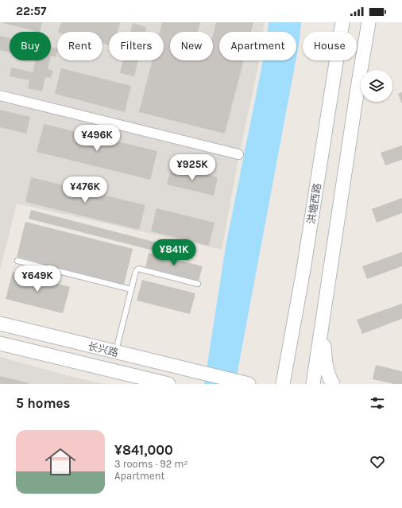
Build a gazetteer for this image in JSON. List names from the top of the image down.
{
  "streets": {
    "main road": ["洪塘西路", "长兴路"]
  },
  "page": {
    "status": "22:57",
    "chip": [
      "Buy",
      "Rent",
      "Filters",
      "New",
      "Apartment",
      "House"
    ],
    "price": [
      "¥496K",
      "¥925K",
      "¥476K",
      "¥841K",
      "¥649K"
    ],
    "heading": "5 homes",
    "list": [
      {
        "name": "¥841,000",
        "note": "3 rooms · 92 m² · Apartment"
      }
    ]
  }
}
